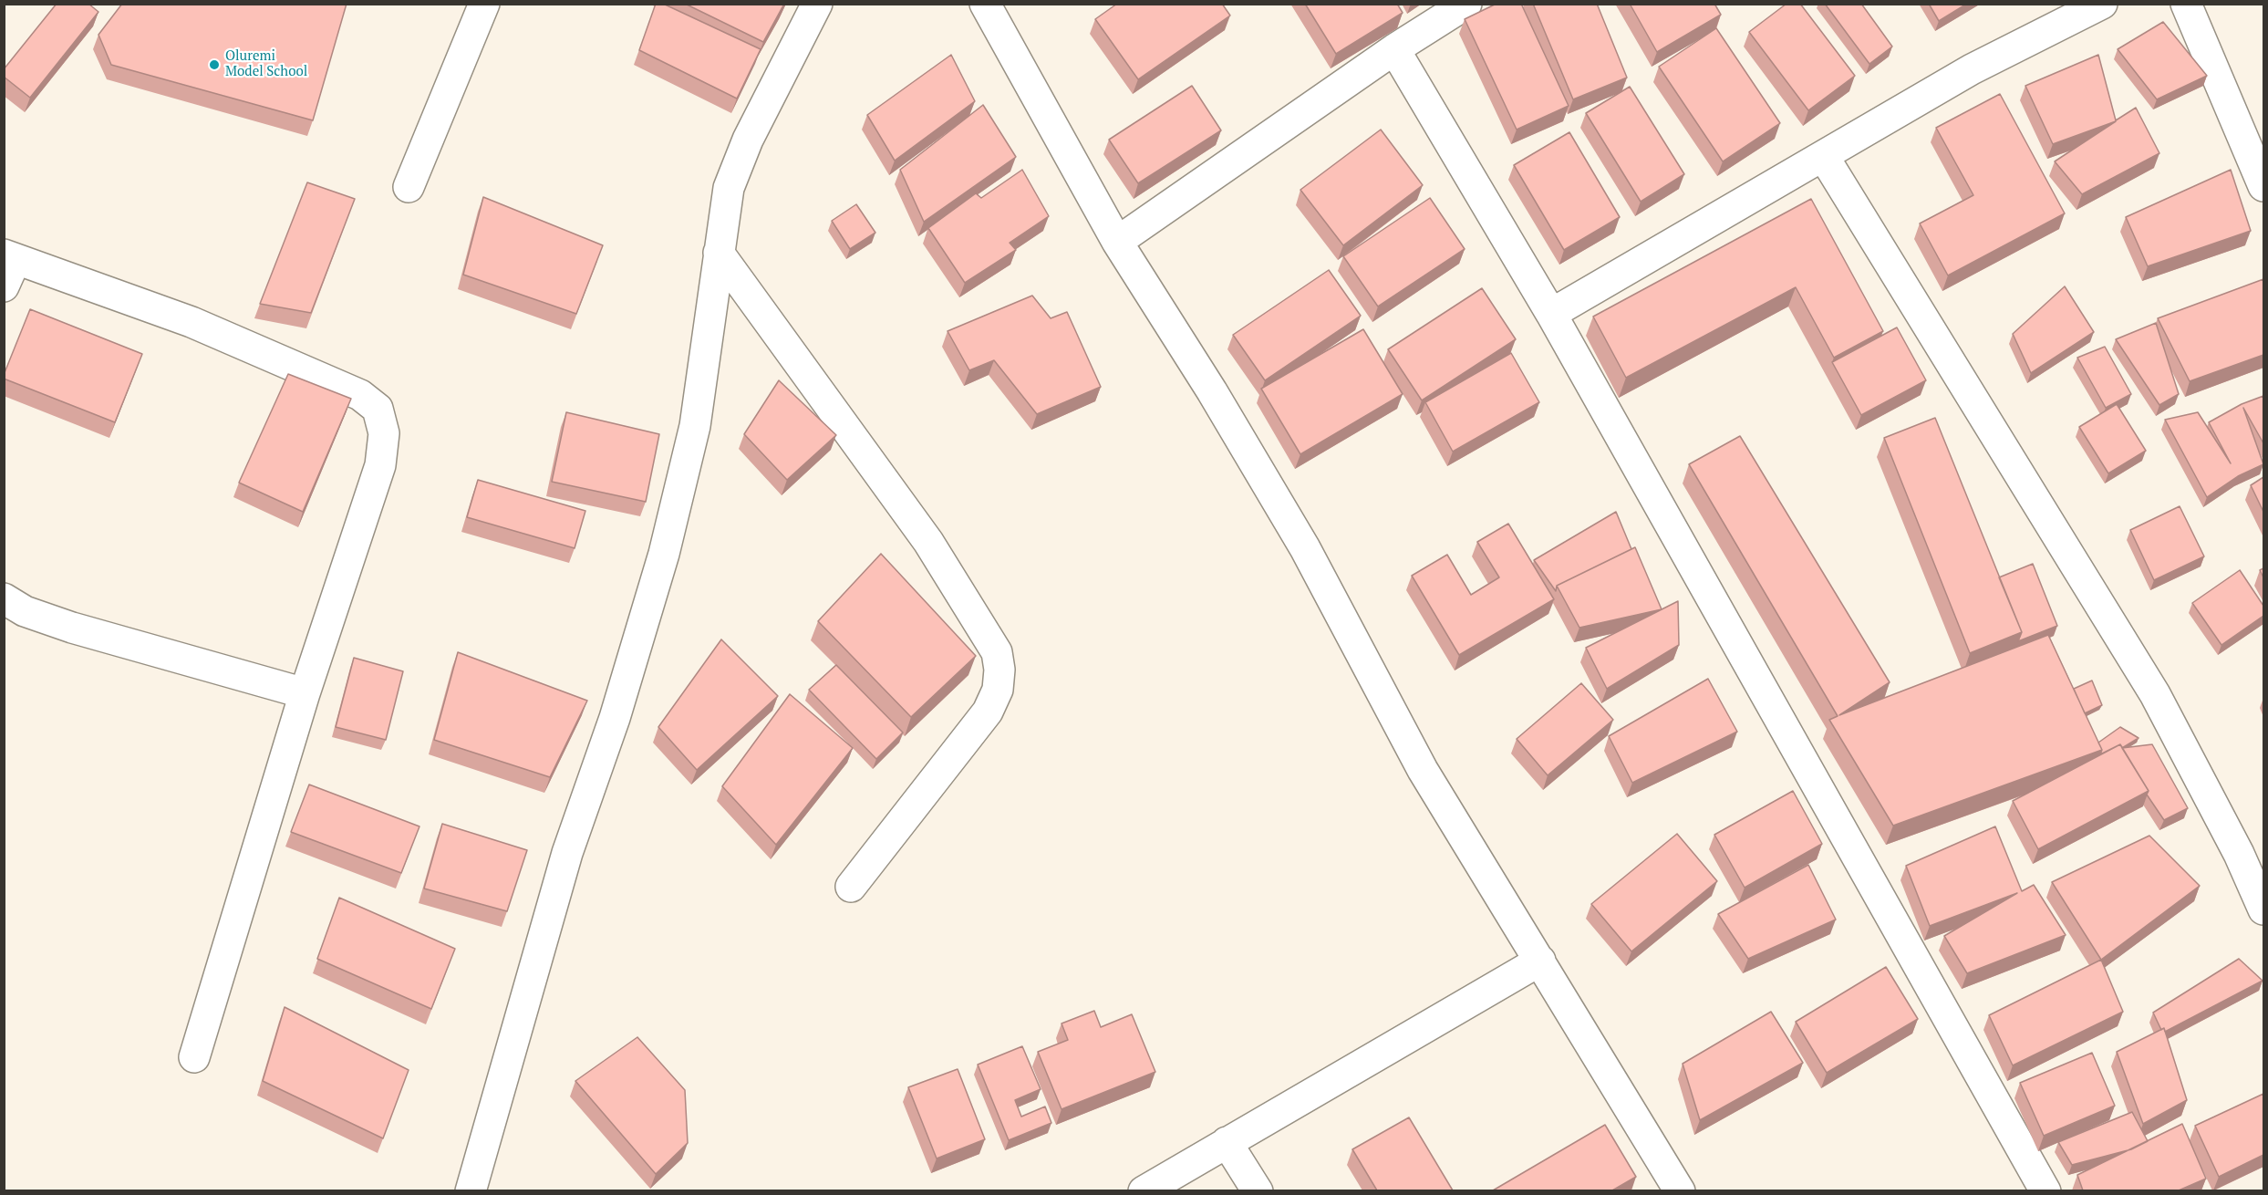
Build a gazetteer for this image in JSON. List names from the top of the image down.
{
  "places": ["Oluremi Model School"]
}
